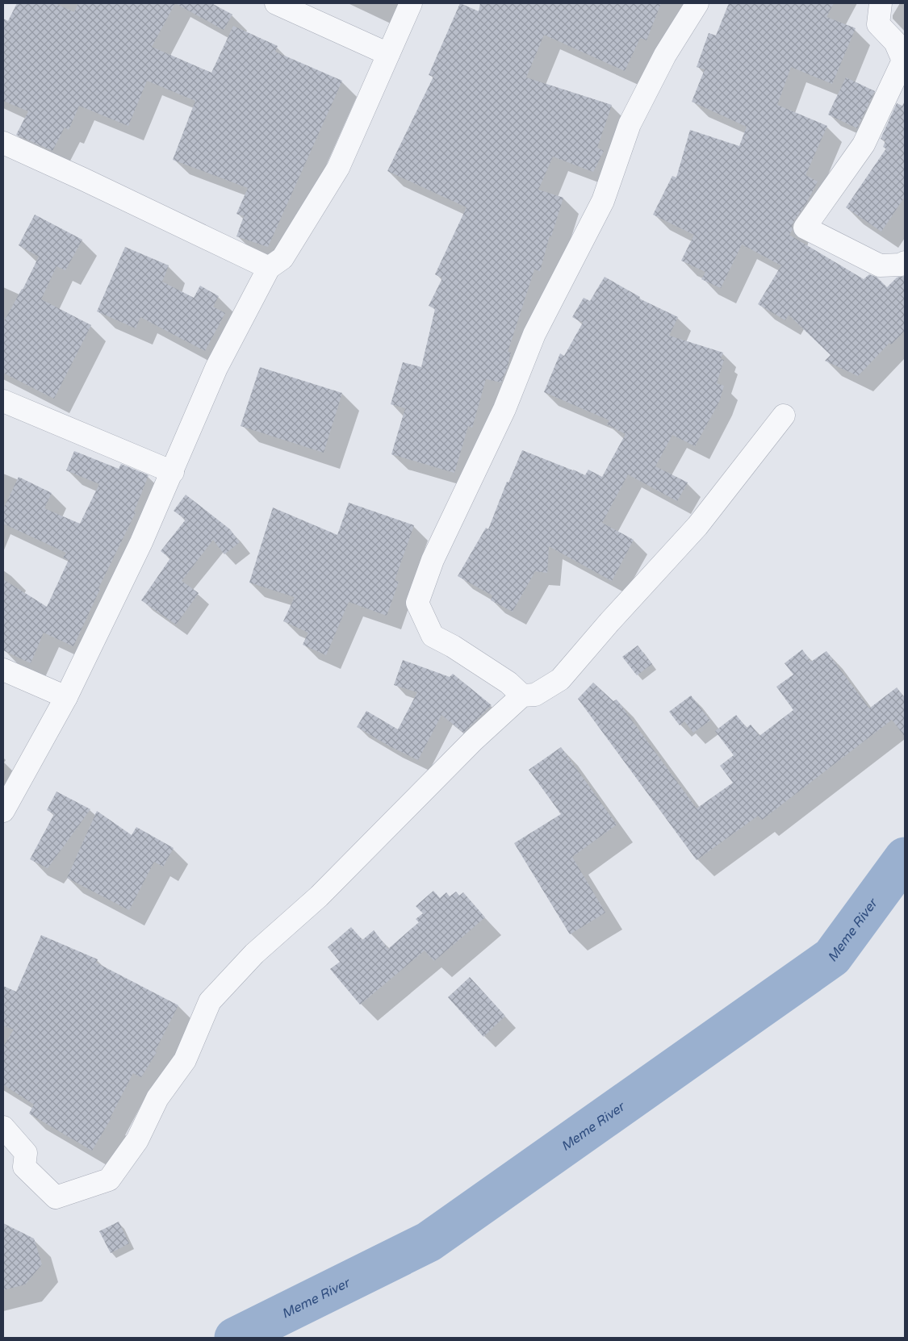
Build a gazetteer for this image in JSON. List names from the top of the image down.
{
  "water": ["Meme River"]
}
